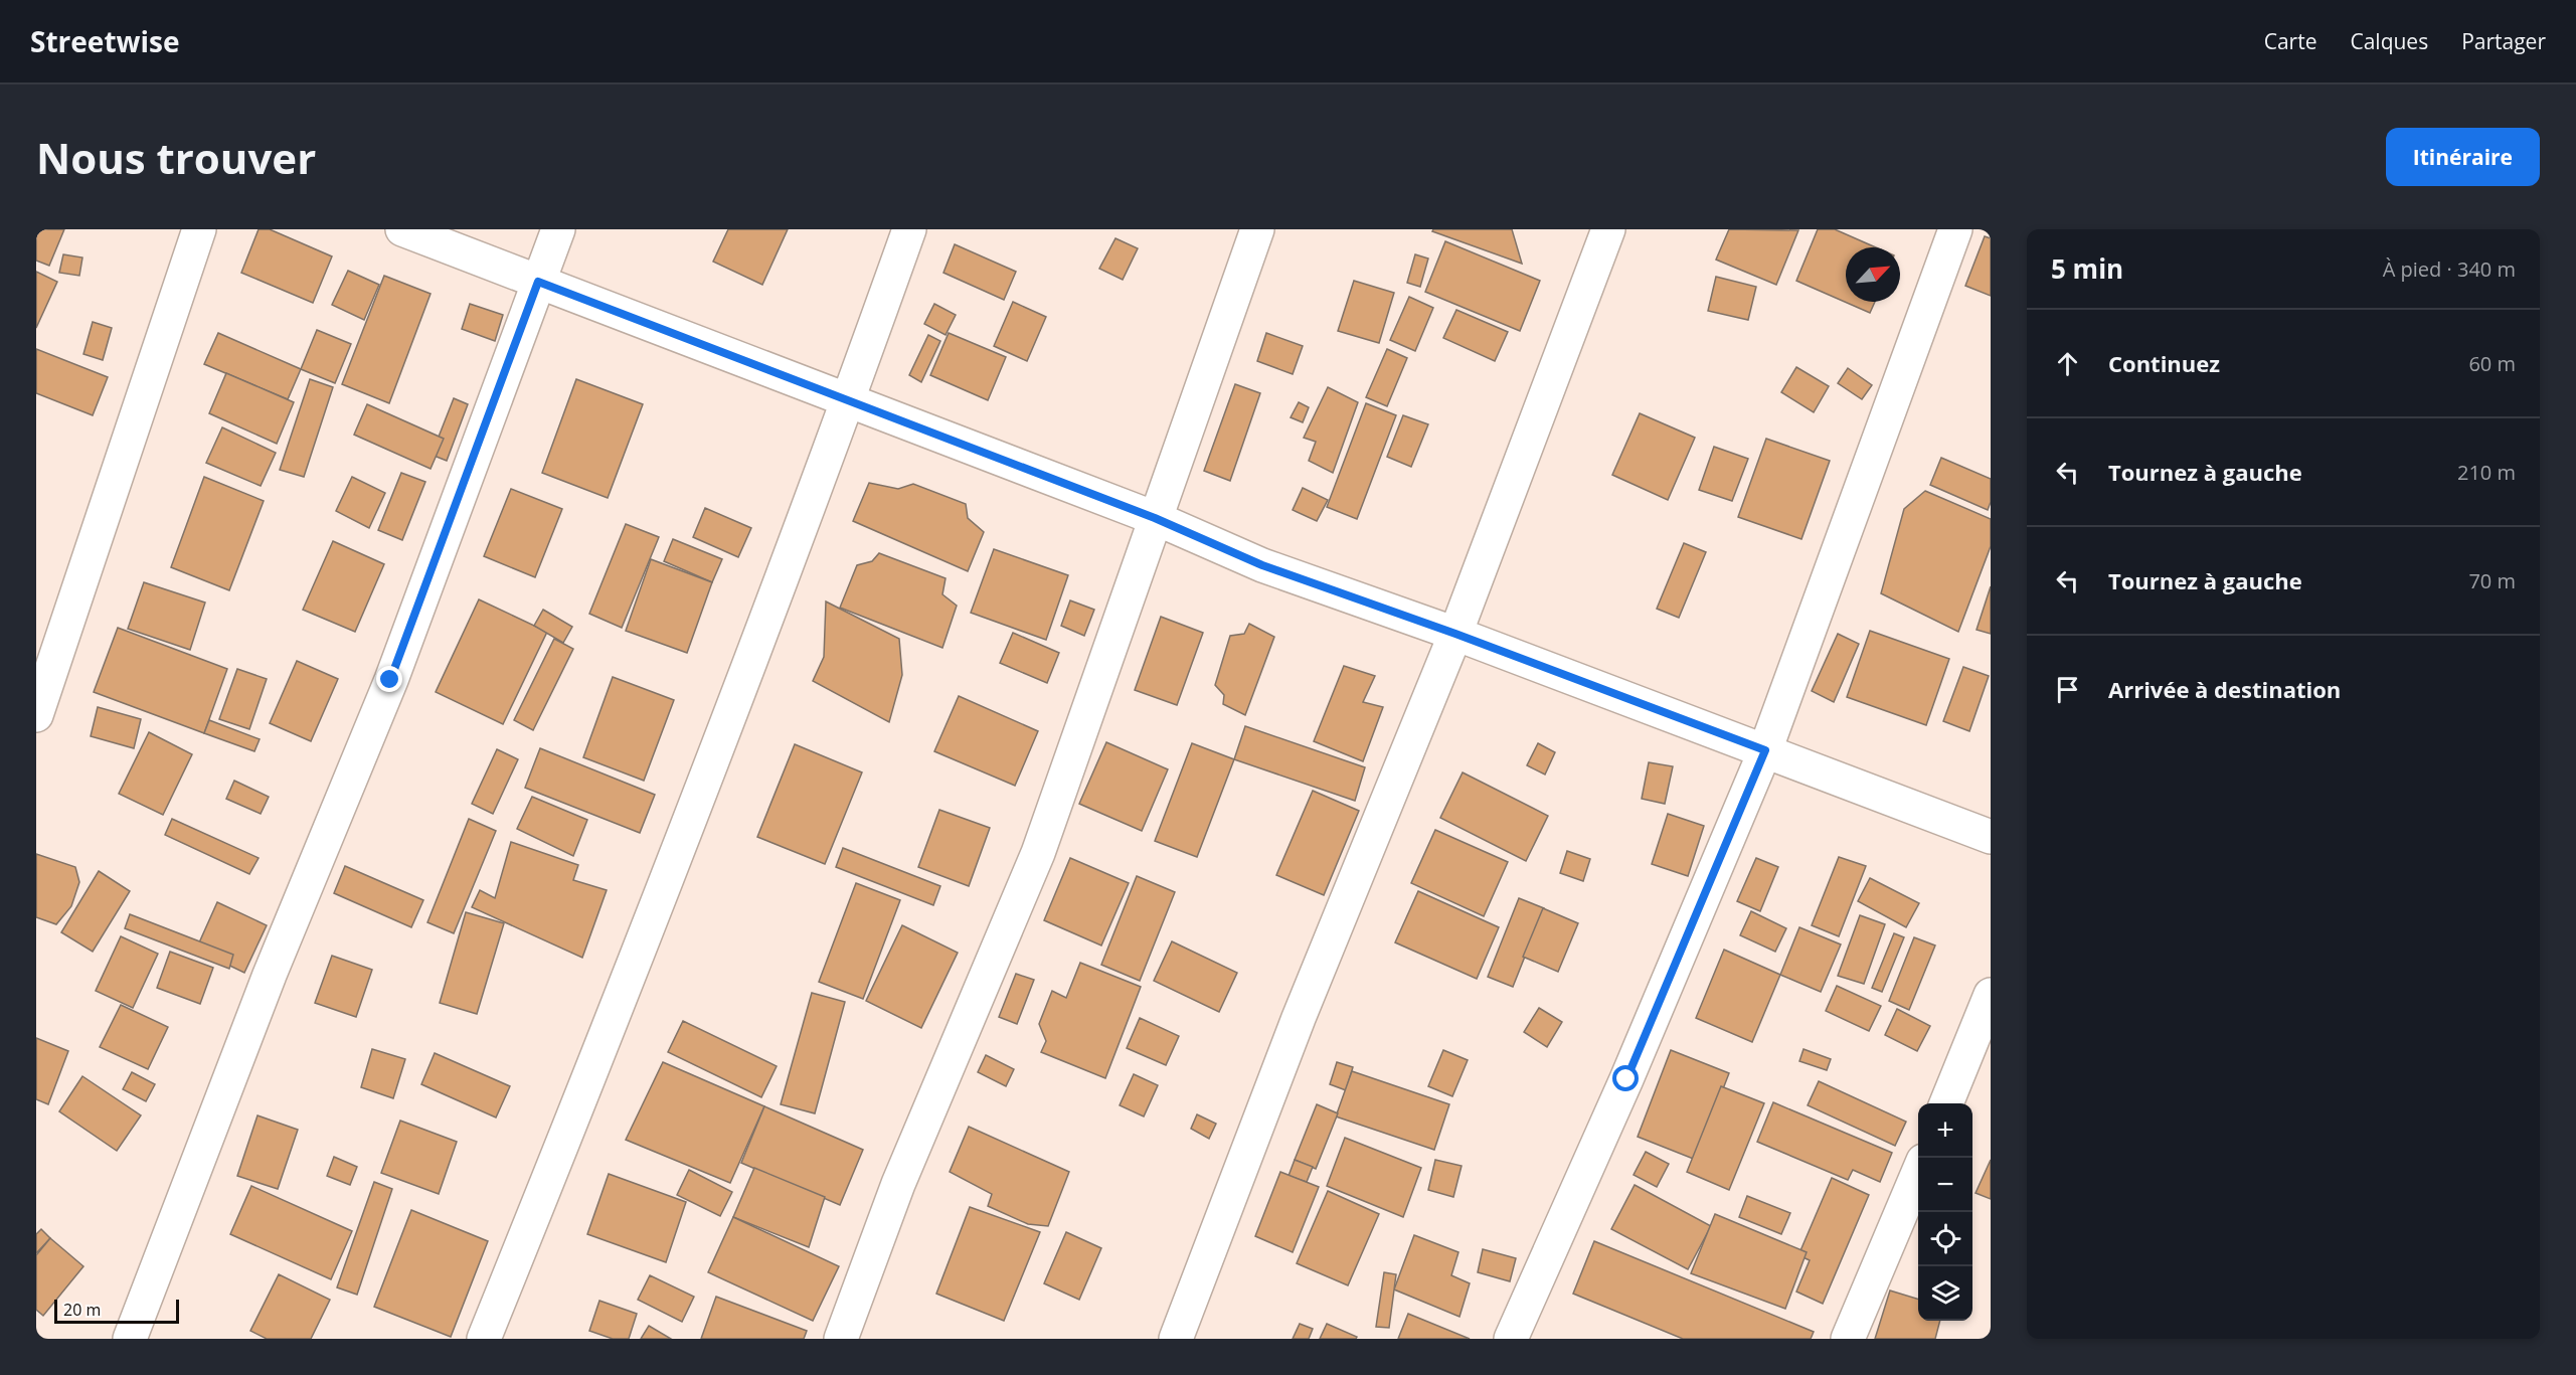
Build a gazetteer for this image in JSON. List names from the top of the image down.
{
  "scale_bar": "20 m",
  "north": "top right",
  "page": {
    "header": "Streetwise",
    "nav": ["Carte", "Calques", "Partager"],
    "buttons": "Itinéraire",
    "title": "Nous trouver",
    "heading": ["5 min", "À pied · 340 m"],
    "list": [
      ["Continuez", "60 m"],
      ["Tournez à gauche", "210 m"],
      ["Tournez à gauche", "70 m"],
      "Arrivée à destination"
    ],
    "map_buttons": ["+", "−"],
    "scale": "20 m"
  }
}
